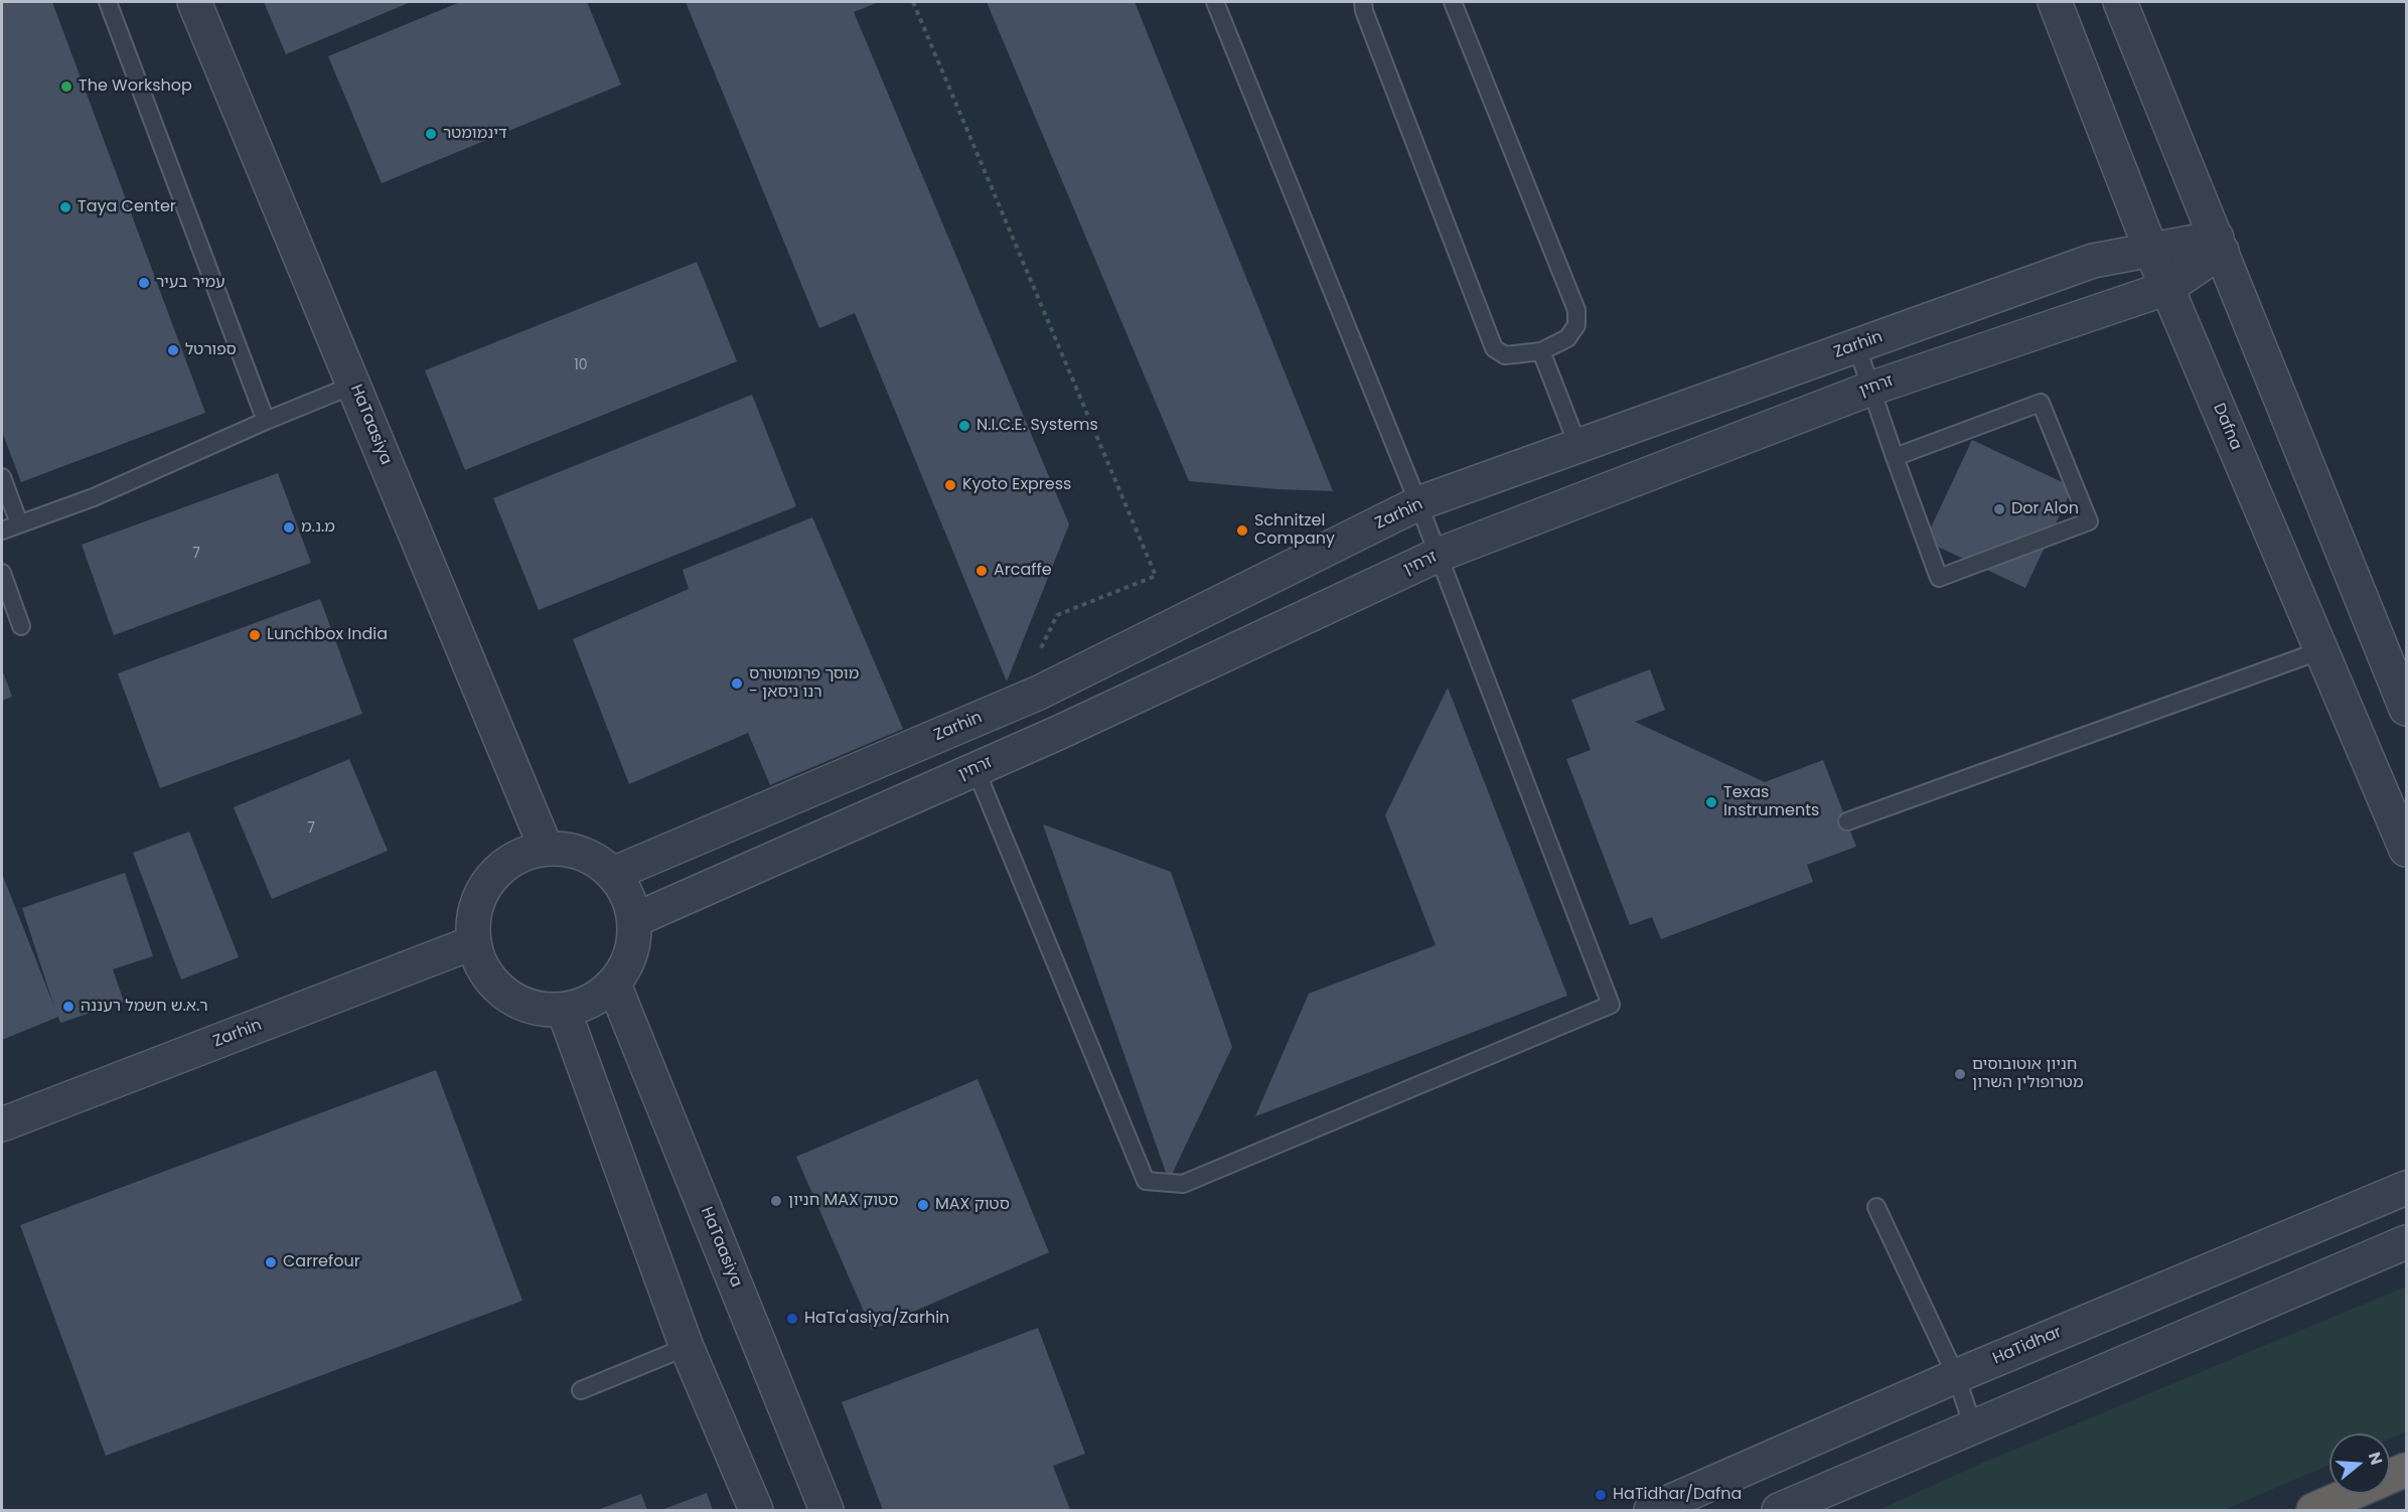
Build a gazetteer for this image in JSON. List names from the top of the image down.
{
  "streets": {
    "street": [
      "Zarhin",
      "זרחין",
      "HaTaasiya",
      "Dafna",
      "HaTidhar"
    ]
  },
  "crossings": [
    ["Zarhin", "זרחין"],
    ["Zarhin", "HaTaasiya"],
    ["Zarhin", "Dafna"],
    ["זרחין", "HaTaasiya"],
    ["זרחין", "Dafna"]
  ],
  "places": [
    "The Workshop",
    "דינמומטר",
    "Taya Center",
    "עמיר בעיר",
    "ספורטל",
    "N.I.C.E. Systems",
    "Kyoto Express",
    "Dor Alon",
    "מ.נ.מ",
    "Schnitzel Company",
    "Arcaffe",
    "Lunchbox India",
    "מוסך פרומוטורס - רנו ניסאן",
    "Texas Instruments",
    "ר.א.ש חשמל רעננה",
    "חניון אוטובוסים מטרופולין השרון",
    "חניון MAX סטוק",
    "MAX סטוק",
    "Carrefour",
    "HaTa'asiya/Zarhin",
    "HaTidhar/Dafna"
  ],
  "house_numbers": ["10", "7", "7"],
  "north": "right"
}
